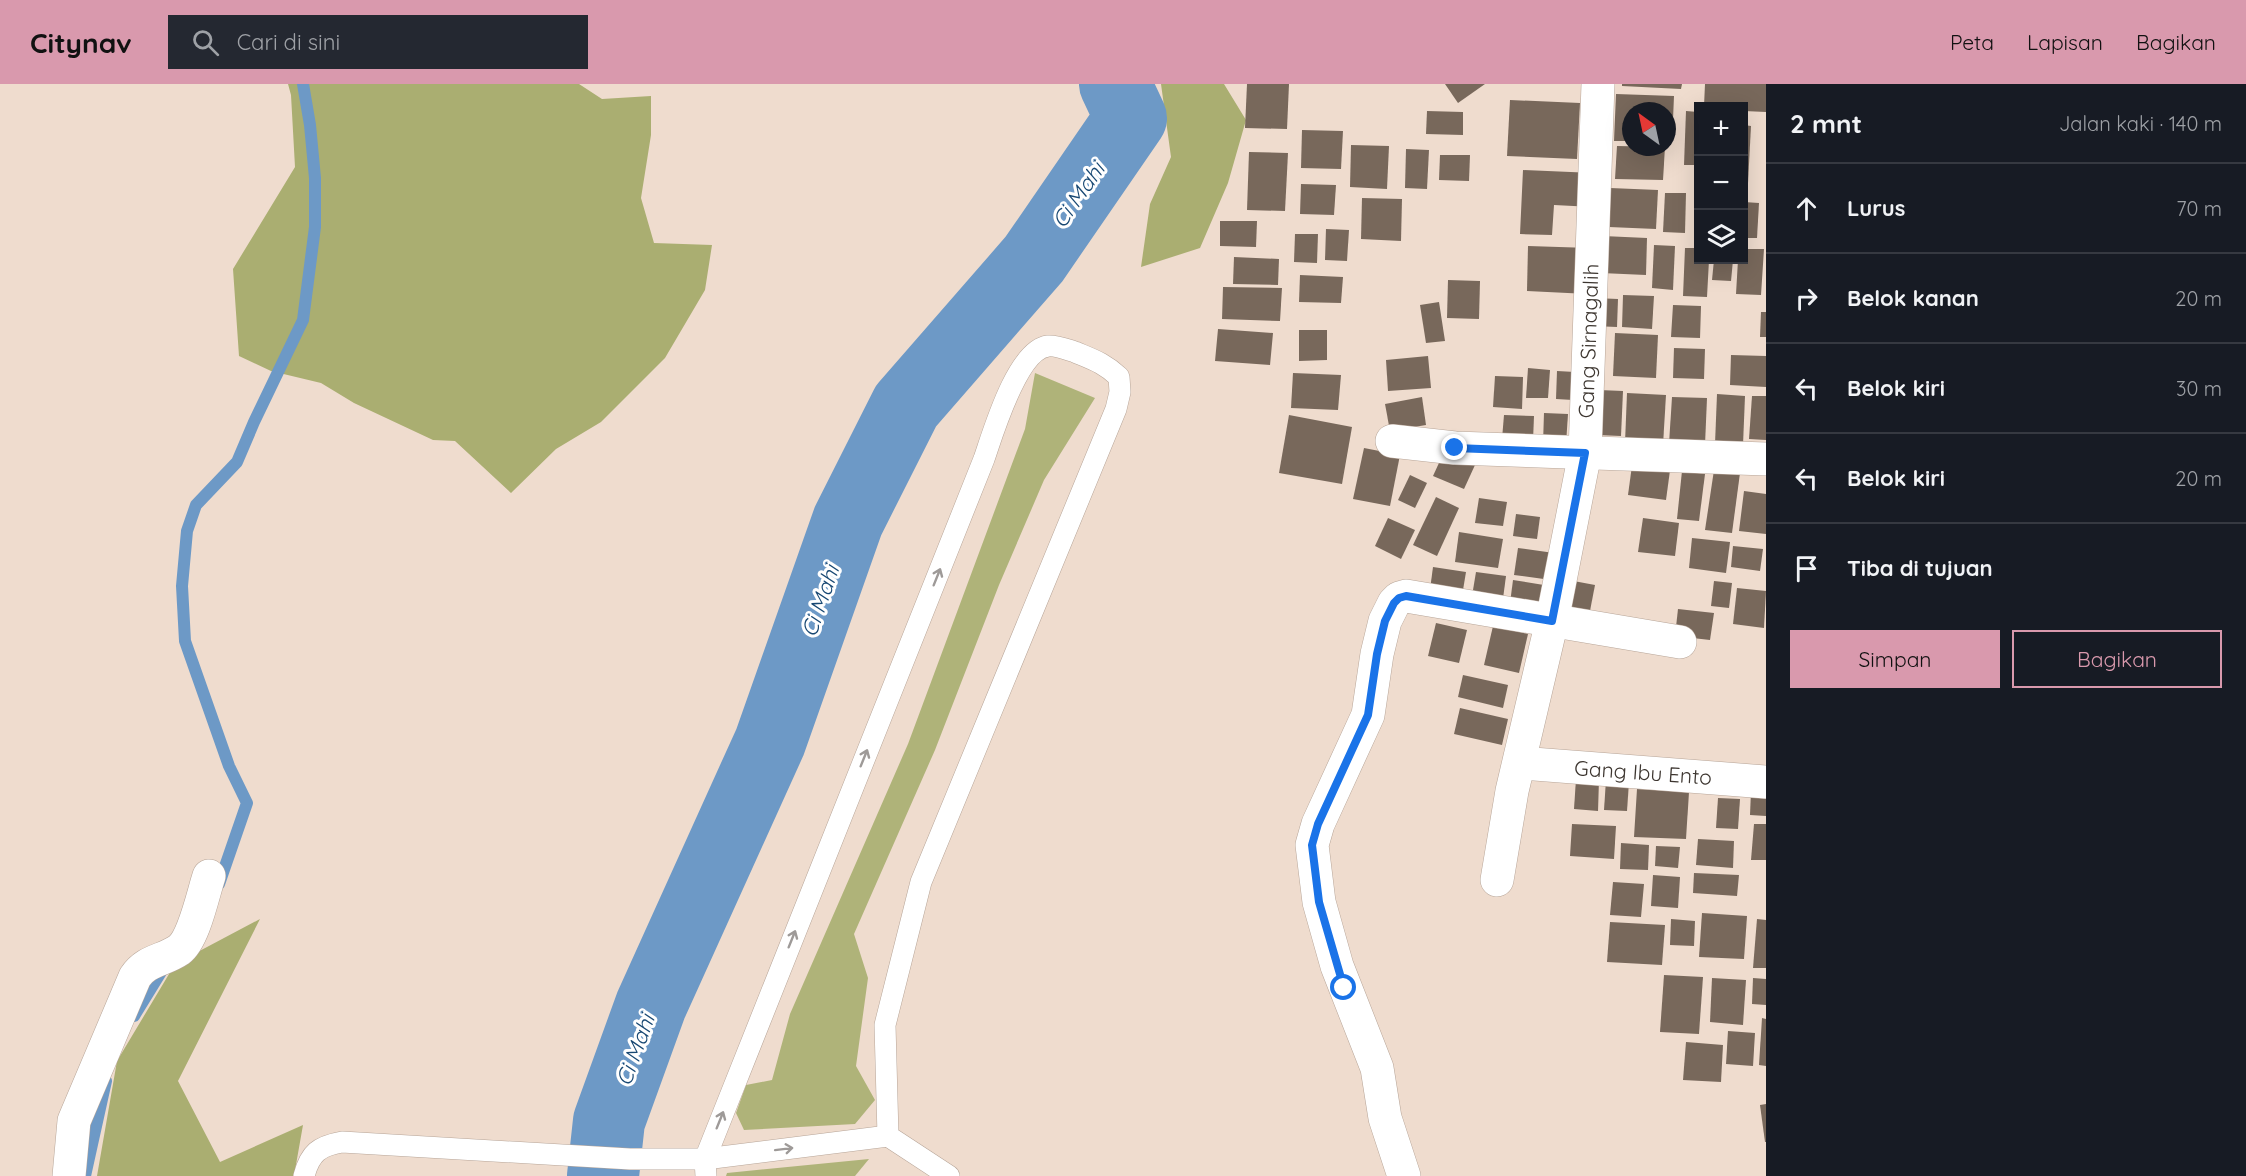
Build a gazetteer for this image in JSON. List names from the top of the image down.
{
  "streets": {
    "street": ["Gang Sirnagalih", "Gang Ibu Ento"]
  },
  "crossings": [
    ["Gang Sirnagalih", "Gang Ibu Ento"]
  ],
  "water": ["Ci Mahi"],
  "north": "top left",
  "page": {
    "header": "Citynav",
    "search": "Cari di sini",
    "nav": ["Peta", "Lapisan", "Bagikan"],
    "heading": ["2 mnt", "Jalan kaki · 140 m"],
    "map_buttons": ["+", "−"],
    "list": [
      ["Lurus", "70 m"],
      ["Belok kanan", "20 m"],
      ["Belok kiri", "30 m"],
      ["Belok kiri", "20 m"],
      "Tiba di tujuan"
    ],
    "buttons": ["Simpan", "Bagikan"]
  }
}
